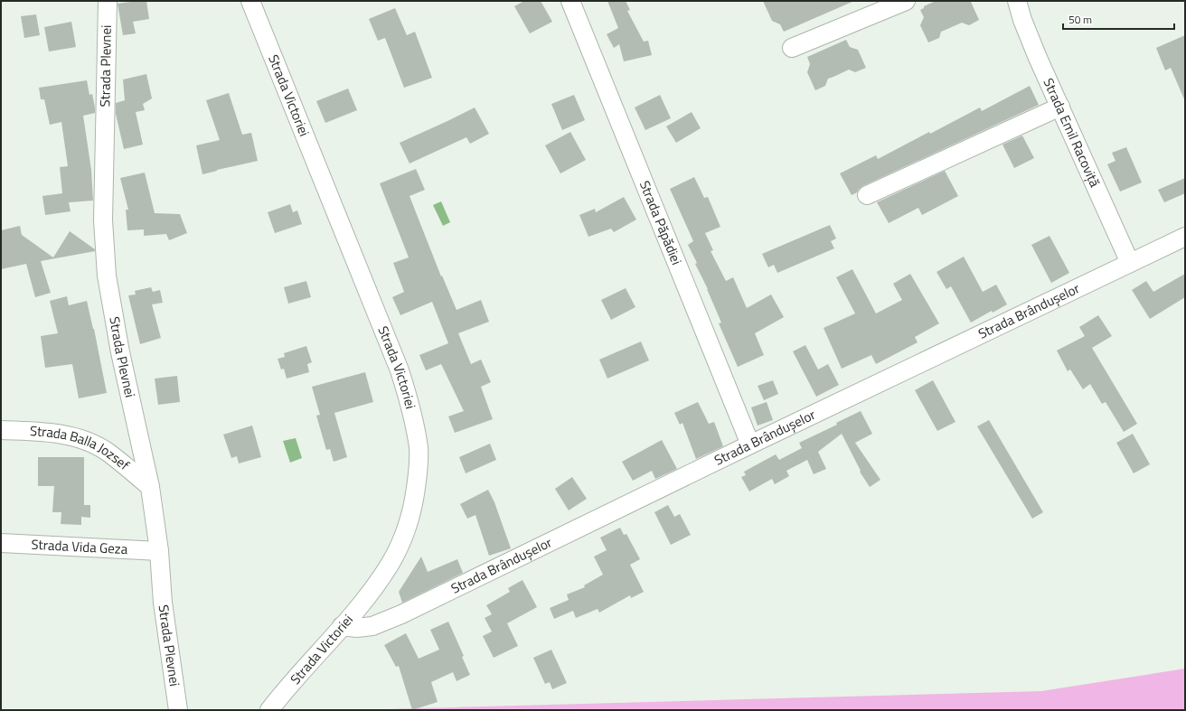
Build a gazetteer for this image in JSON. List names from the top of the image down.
{
  "streets": {
    "street": [
      "Strada Plevnei",
      "Strada Victoriei",
      "Strada Emil Racoviță",
      "Strada Păpădiei",
      "Strada Brândușelor",
      "Strada Balla Jozsef",
      "Strada Vida Geza"
    ]
  },
  "crossings": [
    ["Strada Plevnei", "Strada Balla Jozsef"],
    ["Strada Plevnei", "Strada Vida Geza"],
    ["Strada Victoriei", "Strada Brândușelor"],
    ["Strada Emil Racoviță", "Strada Brândușelor"],
    ["Strada Păpădiei", "Strada Brândușelor"]
  ],
  "scale_bar": "50 m"
}
